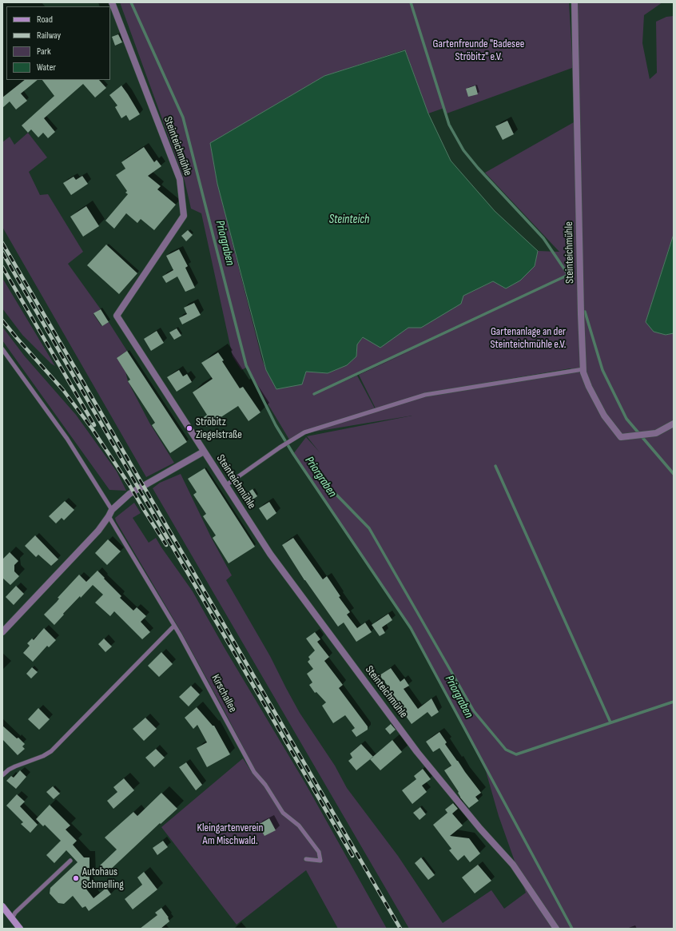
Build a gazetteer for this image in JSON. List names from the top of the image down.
{
  "streets": {
    "street": ["Steinteichmühle"],
    "lane": ["Kirschallee"]
  },
  "water": ["Steinteich", "Priorgraben"],
  "parks": ["Gartenfreunde \"Badesee Ströbitz\" e.V.", "Gartenanlage an der Steinteichmühle e.V.", "Kleingartenverein Am Mischwald."],
  "places": ["Ströbitz Ziegelstraße", "Autohaus Schmelling"],
  "legend": [
    "Road",
    "Railway",
    "Park",
    "Water"
  ]
}
